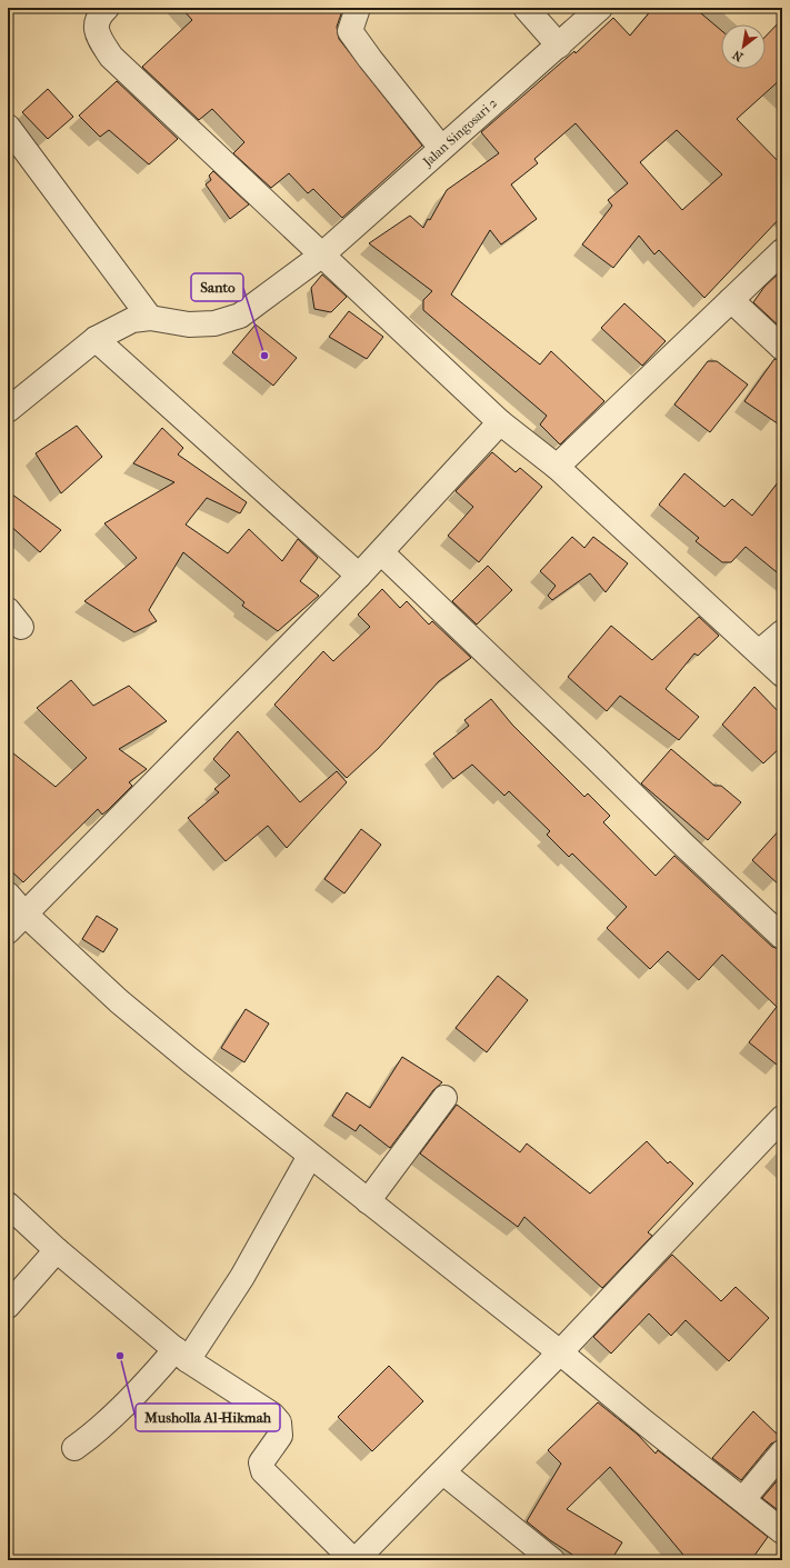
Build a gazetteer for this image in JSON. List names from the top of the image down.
{
  "streets": {
    "street": ["Jalan Singosari 2"]
  },
  "places": ["Santo", "Musholla Al-Hikmah"],
  "north": "bottom left"
}
